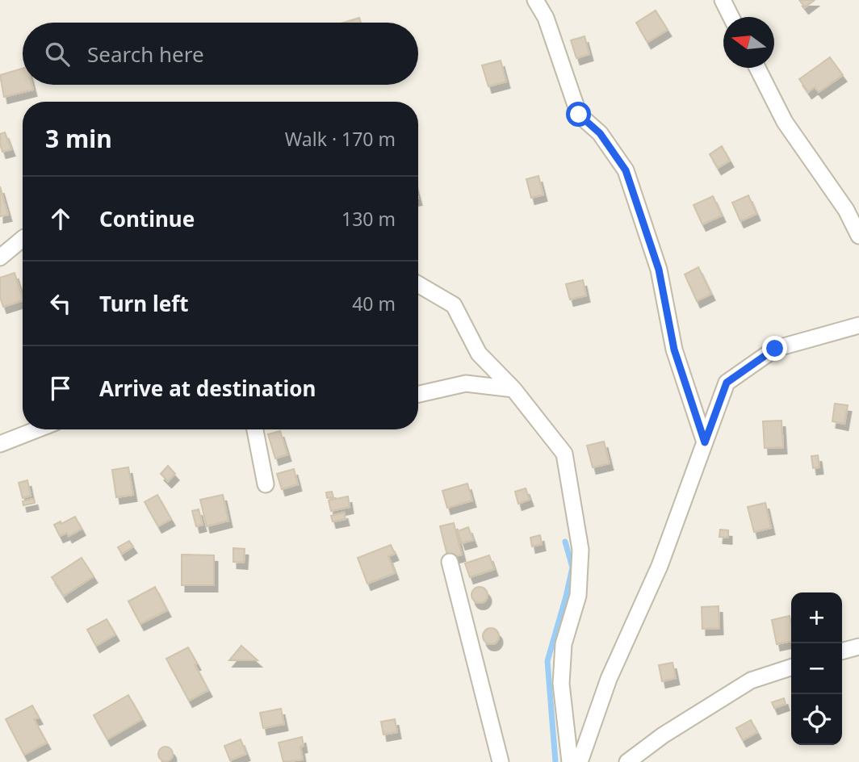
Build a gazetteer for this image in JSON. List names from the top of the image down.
{
  "north": "left",
  "page": {
    "search": "Search here",
    "heading": ["3 min", "Walk · 170 m"],
    "list": [
      ["Continue", "130 m"],
      ["Turn left", "40 m"],
      "Arrive at destination"
    ],
    "map_buttons": ["+", "−"]
  }
}
